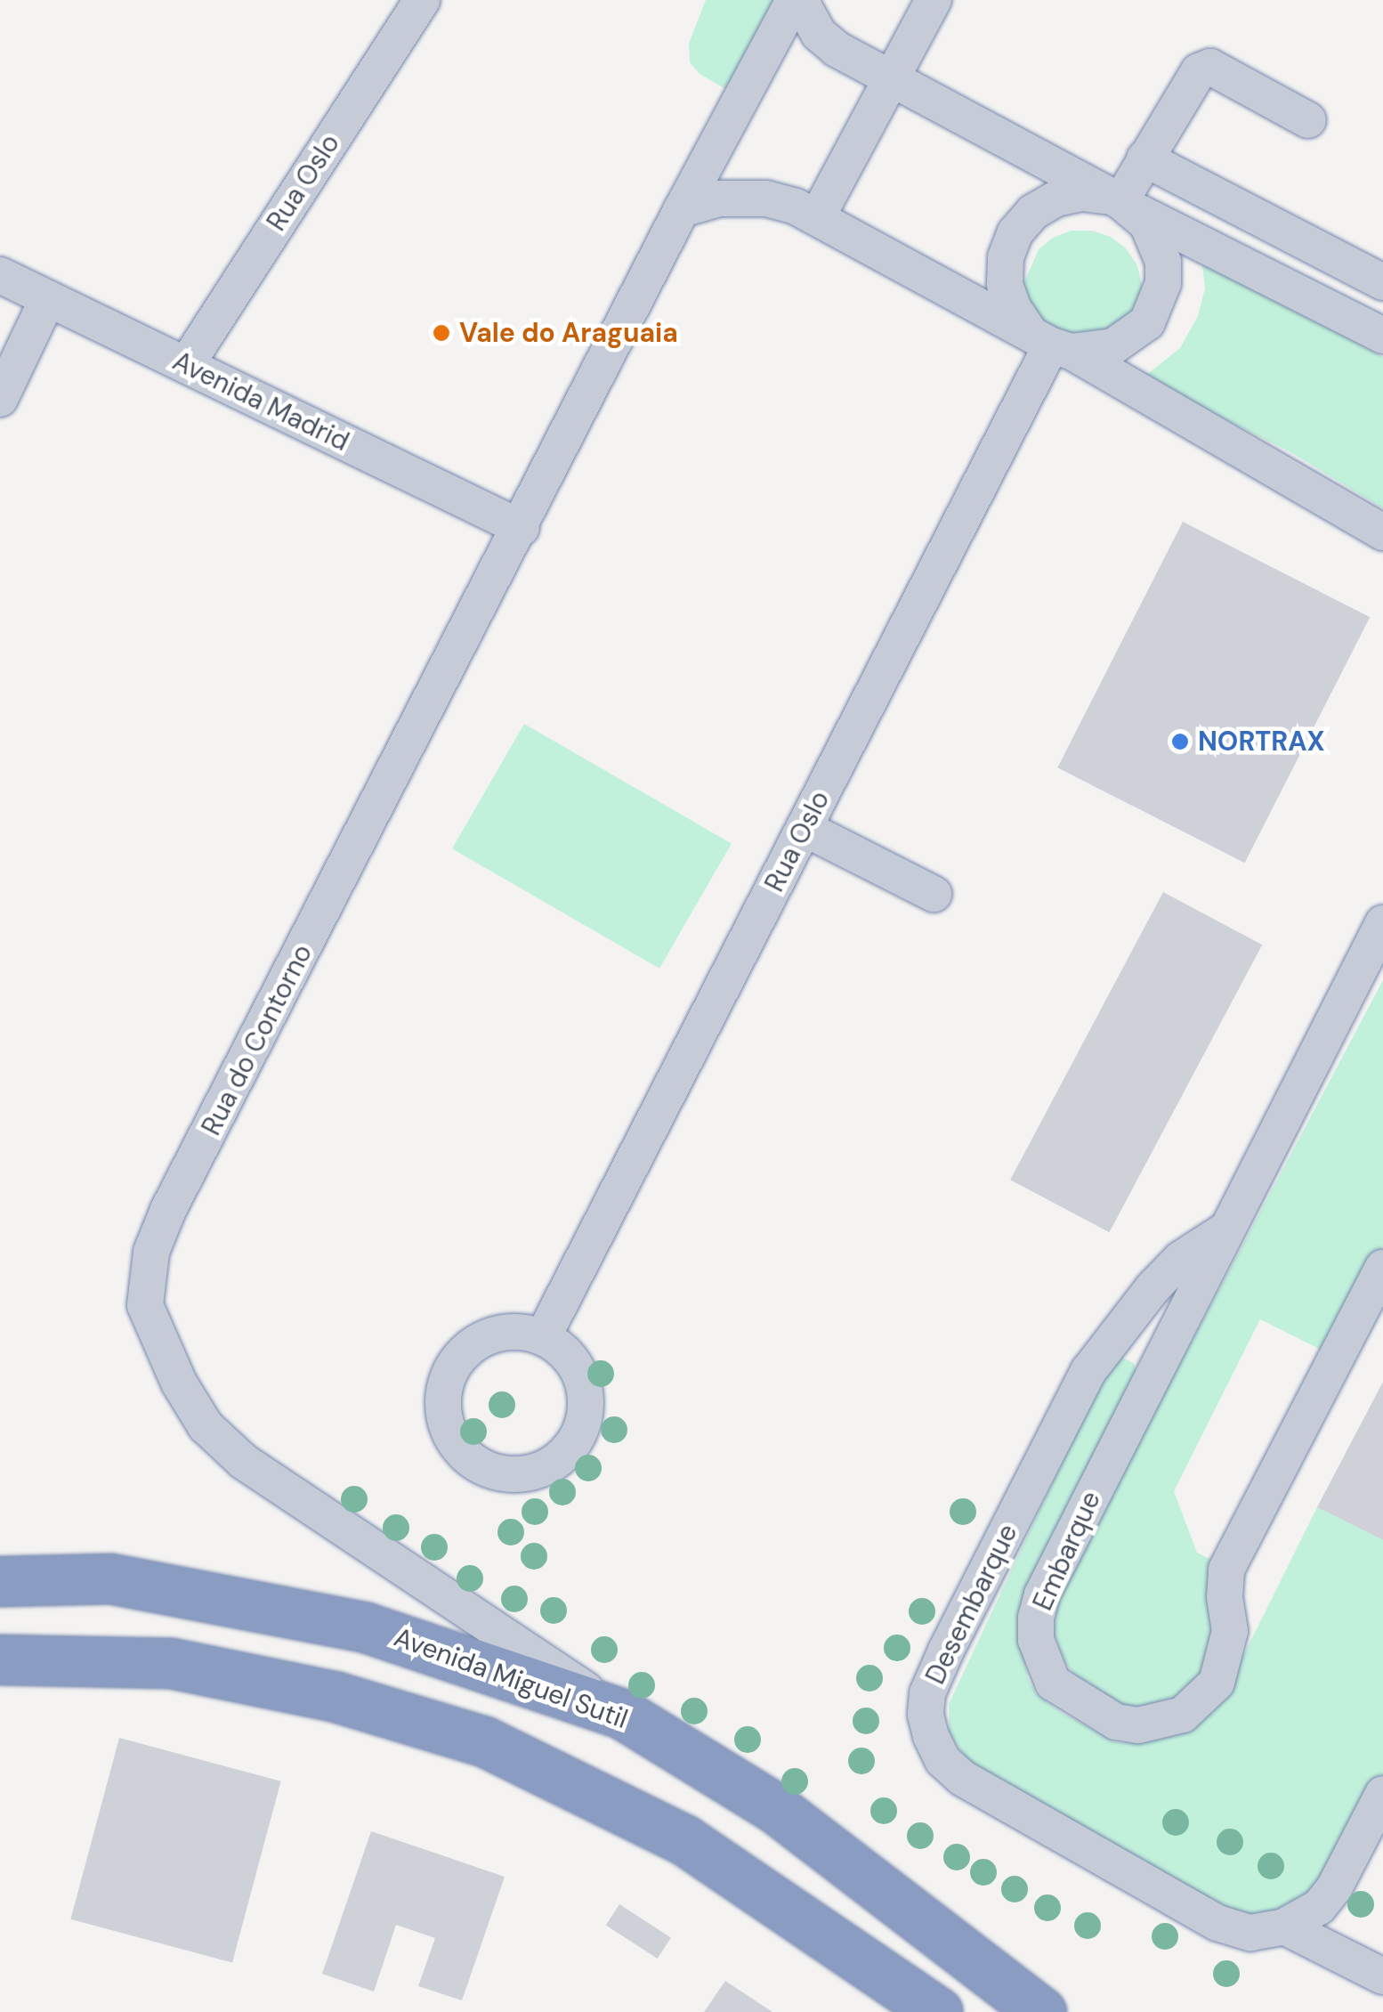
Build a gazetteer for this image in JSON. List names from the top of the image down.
{
  "streets": {
    "highway": ["Avenida Miguel Sutil"],
    "street": [
      "Rua Oslo",
      "Avenida Madrid",
      "Rua do Contorno",
      "Embarque",
      "Desembarque"
    ]
  },
  "crossings": [
    ["Rua Oslo", "Avenida Madrid"],
    ["Avenida Madrid", "Rua do Contorno"],
    ["Rua do Contorno", "Avenida Miguel Sutil"],
    ["Embarque", "Desembarque"]
  ],
  "places": ["Vale do Araguaia", "NORTRAX"]
}
